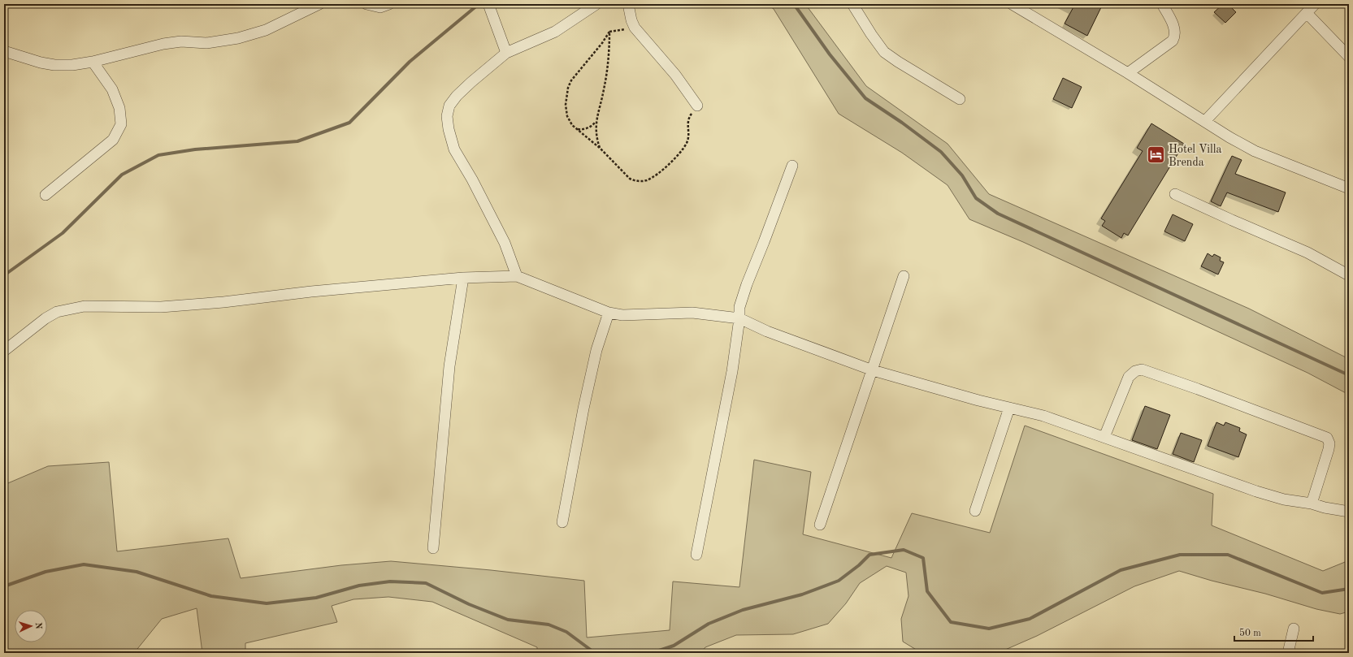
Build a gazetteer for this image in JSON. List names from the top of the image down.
{
  "places": {
    "hotel": ["Hotel Villa Brenda"]
  },
  "scale_bar": "50 m",
  "north": "right"
}
